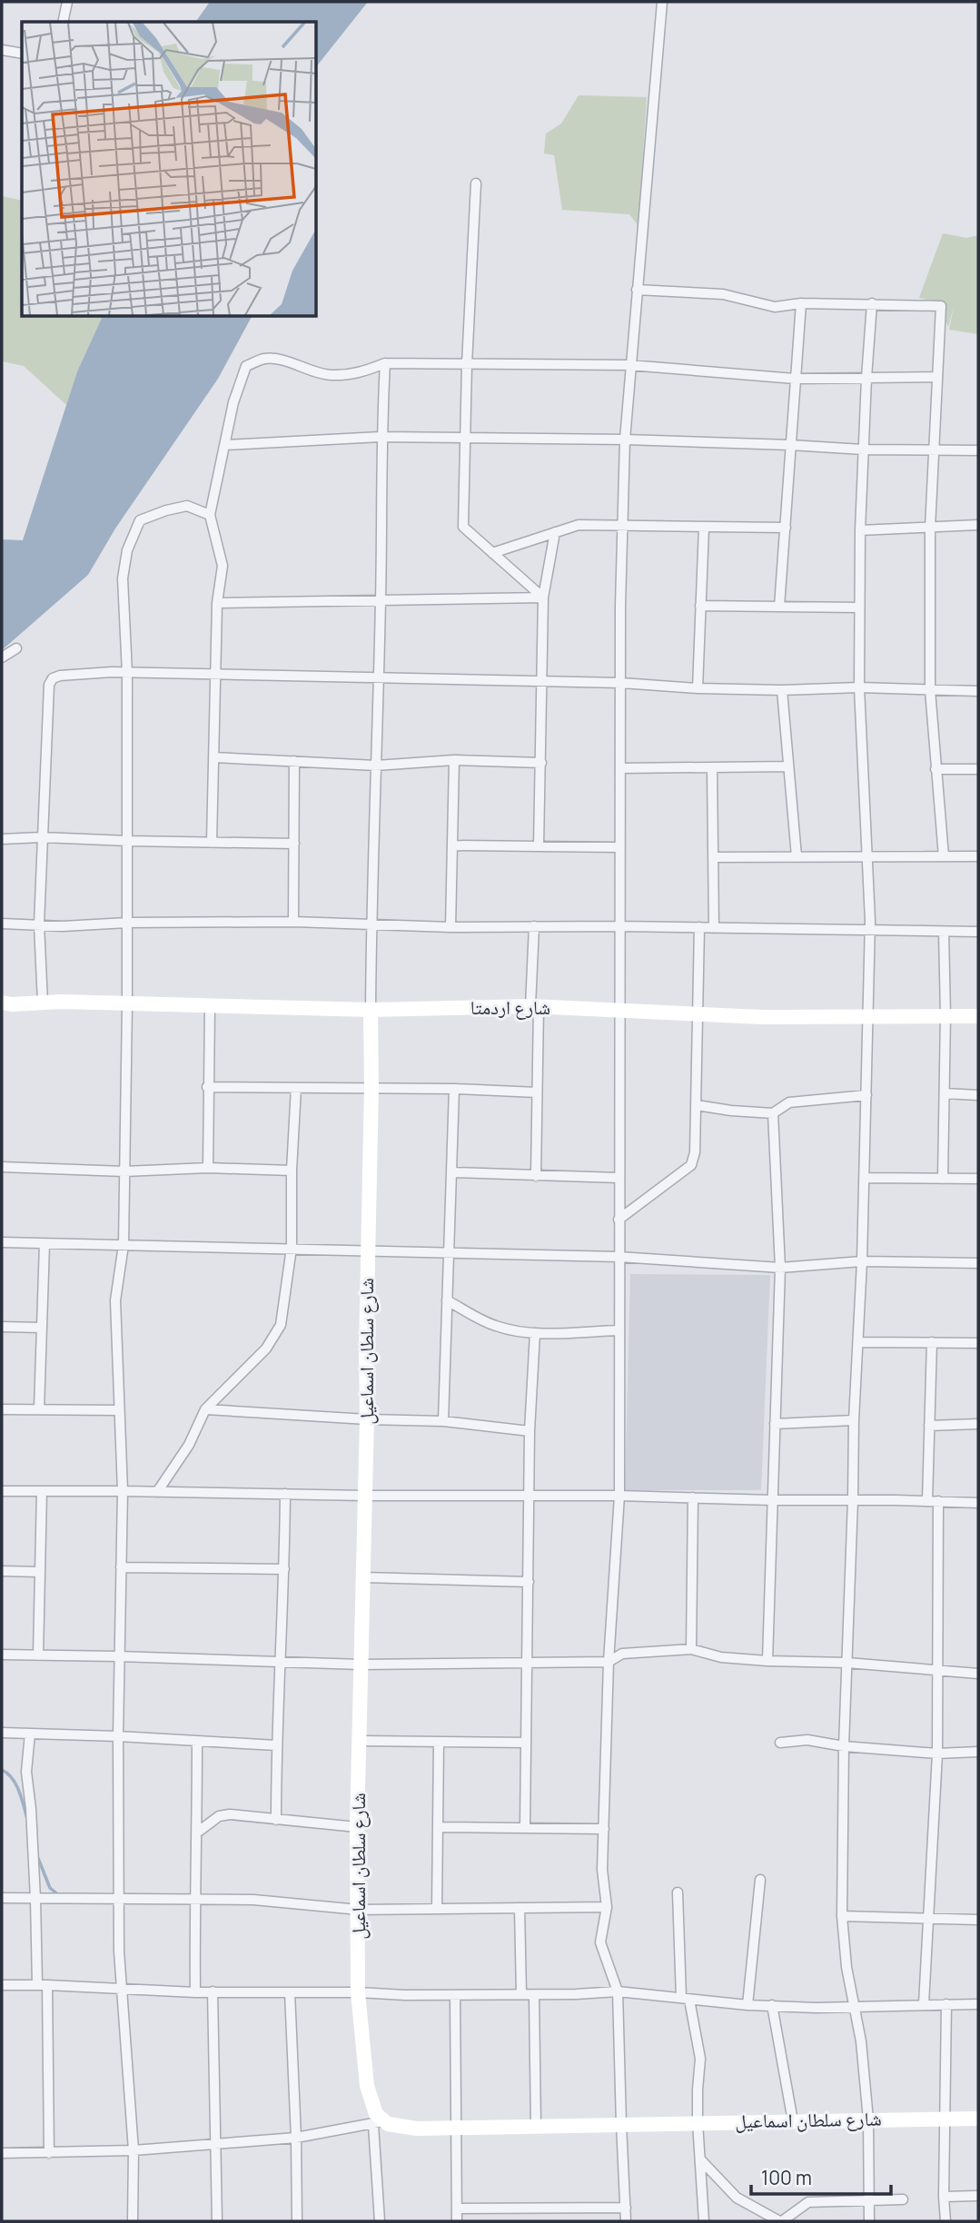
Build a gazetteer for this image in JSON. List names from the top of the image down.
{
  "streets": {
    "street": ["شارع اردمتا", "شارع سلطان اسماعيل"]
  },
  "crossings": [
    ["شارع اردمتا", "شارع سلطان اسماعيل"]
  ],
  "scale_bar": "100 m"
}
